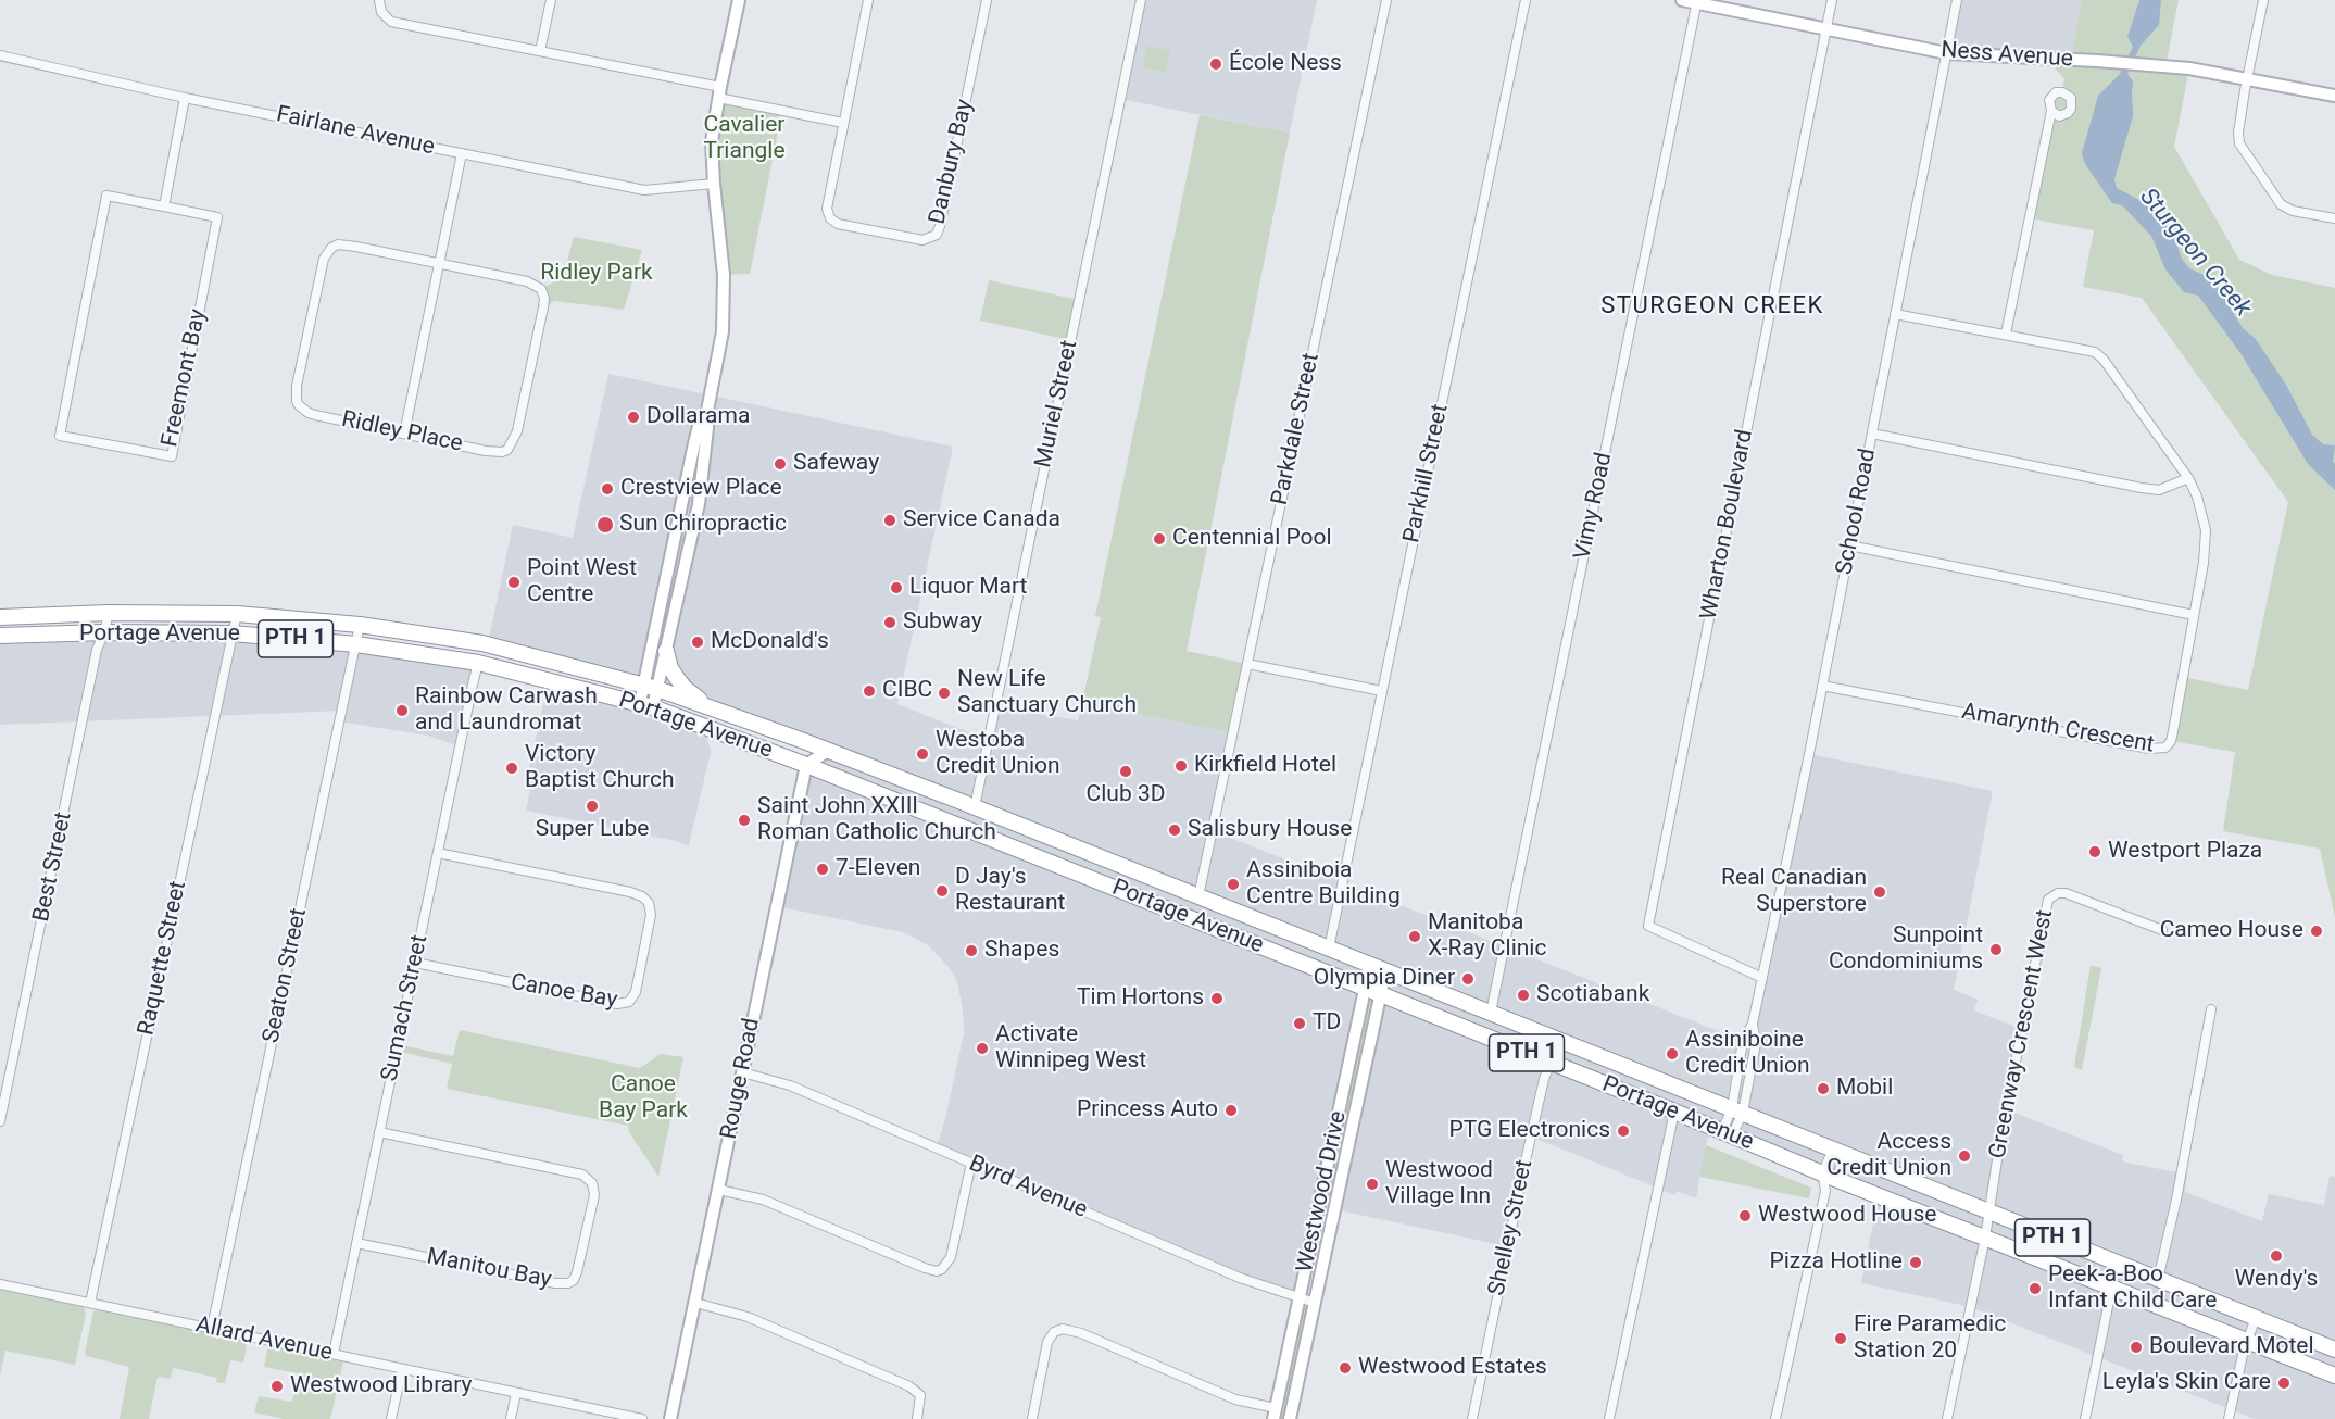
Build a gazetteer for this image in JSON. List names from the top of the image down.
{
  "streets": {
    "highway": ["Portage Avenue", "PTH 1"],
    "street": [
      "Ness Avenue",
      "Fairlane Avenue",
      "Danbury Bay",
      "Freemont Bay",
      "Muriel Street",
      "Parkdale Street",
      "Ridley Place",
      "Parkhill Street",
      "Vimy Road",
      "School Road",
      "Wharton Boulevard",
      "Amarynth Crescent",
      "Best Street",
      "Raquette Street",
      "Seaton Street",
      "Canoe Bay",
      "Sumach Street",
      "Greenway Crescent West",
      "Rouge Road",
      "Byrd Avenue",
      "Westwood Drive",
      "Shelley Street",
      "Manitou Bay",
      "Allard Avenue"
    ]
  },
  "crossings": [
    ["Ness Avenue", "Vimy Road"],
    ["Ness Avenue", "School Road"],
    ["Ness Avenue", "Wharton Boulevard"],
    ["Muriel Street", "Portage Avenue"],
    ["Parkdale Street", "Portage Avenue"],
    ["Parkhill Street", "Portage Avenue"],
    ["Vimy Road", "Portage Avenue"],
    ["School Road", "Wharton Boulevard"],
    ["School Road", "Portage Avenue"],
    ["School Road", "Amarynth Crescent"],
    ["Portage Avenue", "Best Street"],
    ["Portage Avenue", "Raquette Street"],
    ["Portage Avenue", "Seaton Street"],
    ["Portage Avenue", "Sumach Street"],
    ["Portage Avenue", "Greenway Crescent West"],
    ["Portage Avenue", "Rouge Road"],
    ["Portage Avenue", "Westwood Drive"],
    ["Portage Avenue", "Shelley Street"],
    ["Raquette Street", "Allard Avenue"],
    ["Seaton Street", "Allard Avenue"],
    ["Canoe Bay", "Sumach Street"],
    ["Sumach Street", "Manitou Bay"],
    ["Sumach Street", "Allard Avenue"],
    ["Rouge Road", "Byrd Avenue"],
    ["Byrd Avenue", "Westwood Drive"]
  ],
  "districts": ["STURGEON CREEK"],
  "water": ["Sturgeon Creek"],
  "parks": ["Cavalier Triangle", "Ridley Park", "Canoe Bay Park"],
  "places": [
    "École Ness",
    "Dollarama",
    "Safeway",
    "Crestview Place",
    "Service Canada",
    "Sun Chiropractic",
    "Centennial Pool",
    "Point West Centre",
    "Liquor Mart",
    "Subway",
    "McDonald's",
    "CIBC",
    "New Life Sanctuary Church",
    "Rainbow Carwash and Laundromat",
    "Westoba Credit Union",
    "Kirkfield Hotel",
    "Victory Baptist Church",
    "Club 3D",
    "Super Lube",
    "Saint John XXIII Roman Catholic Church",
    "Salisbury House",
    "Westport Plaza",
    "7-Eleven",
    "Assiniboia Centre Building",
    "D Jay's Restaurant",
    "Real Canadian Superstore",
    "Cameo House",
    "Manitoba X-Ray Clinic",
    "Sunpoint Condominiums",
    "Shapes",
    "Olympia Diner",
    "Scotiabank",
    "Tim Hortons",
    "TD",
    "Activate Winnipeg West",
    "Assiniboine Credit Union",
    "Mobil",
    "Princess Auto",
    "PTG Electronics",
    "Access Credit Union",
    "Westwood Village Inn",
    "Westwood House",
    "Wendy's",
    "Pizza Hotline",
    "Peek-a-Boo Infant Child Care",
    "Fire Paramedic Station 20",
    "Boulevard Motel",
    "Westwood Estates",
    "Leyla's Skin Care",
    "Westwood Library"
  ]
}
